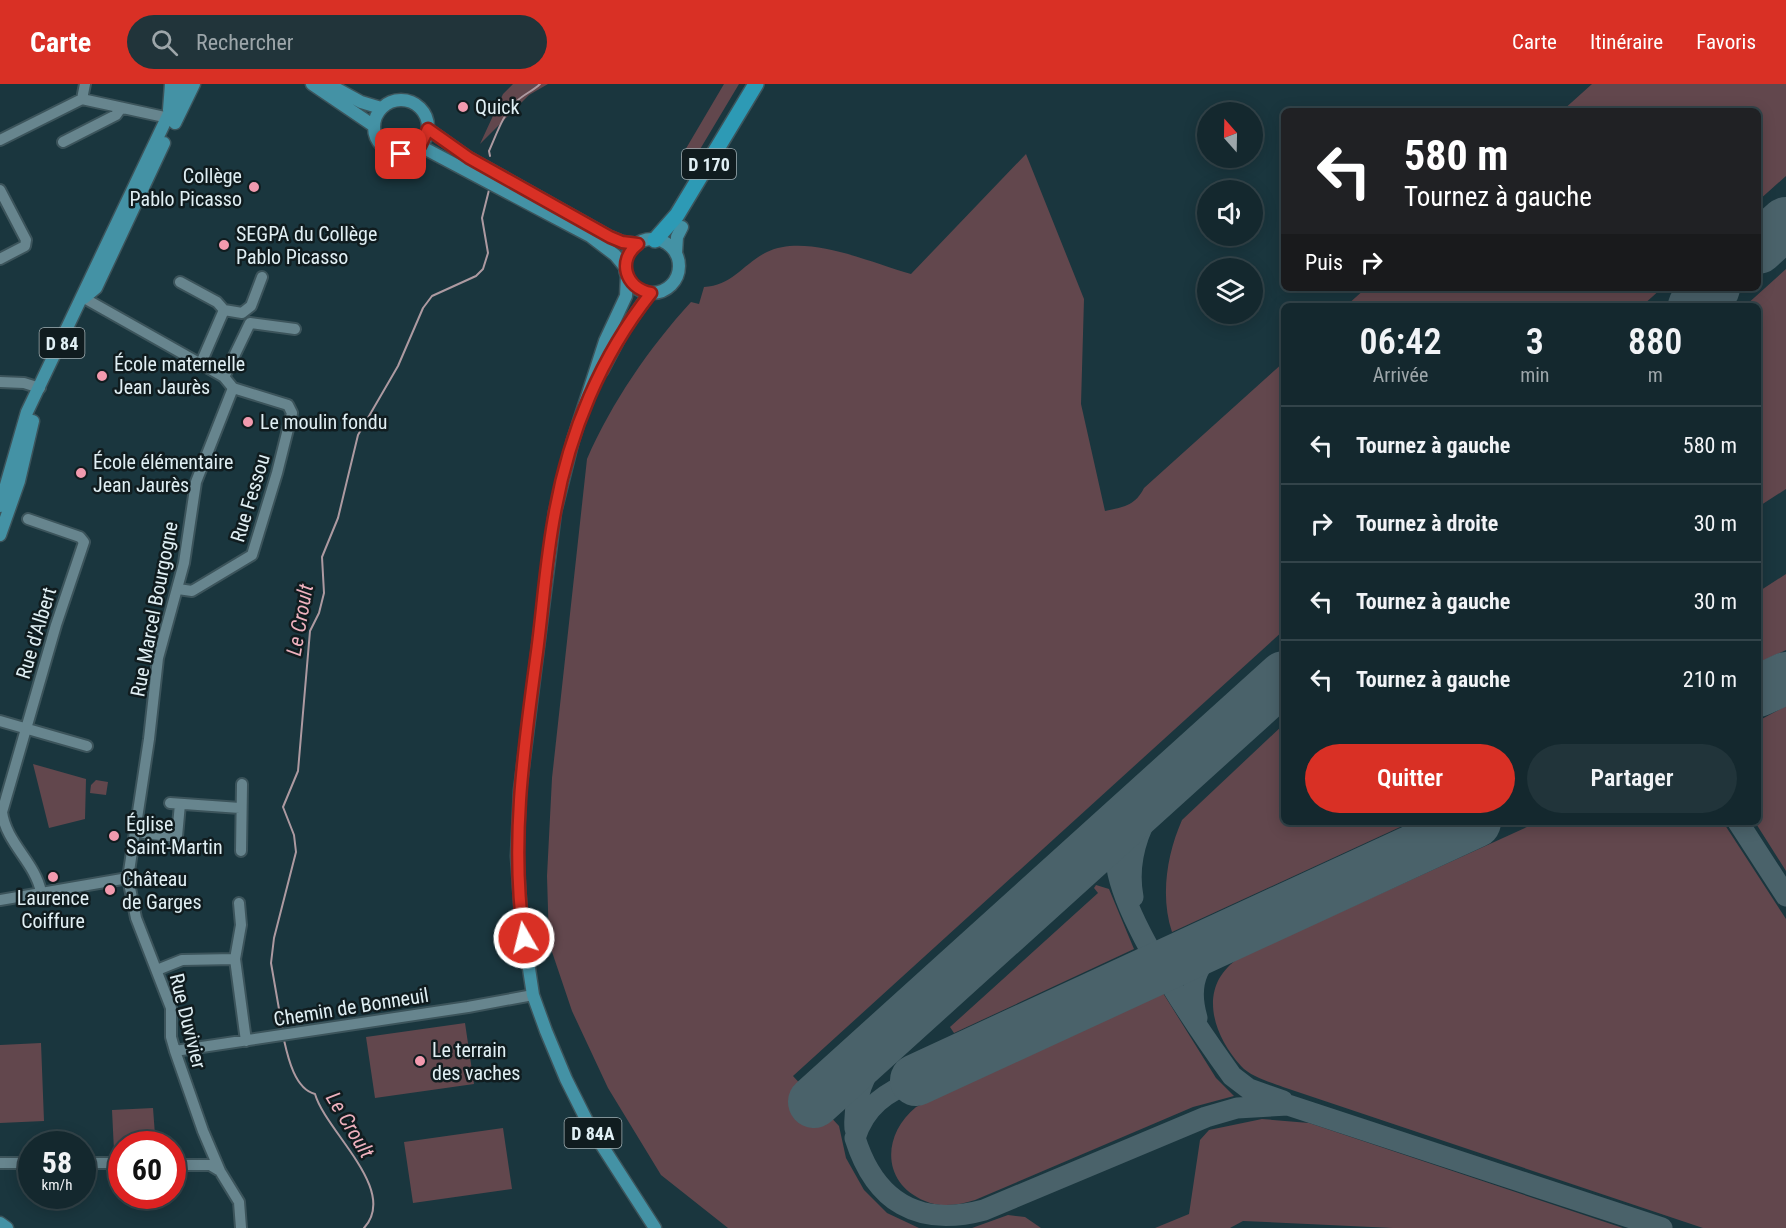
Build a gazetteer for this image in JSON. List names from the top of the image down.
{
  "streets": {
    "highway": ["D 170"],
    "main road": ["D 84", "D 84A"],
    "street": [
      "Rue Fessou",
      "Rue Marcel Bourgogne",
      "Rue d'Albert",
      "Chemin de Bonneuil",
      "Rue Duvivier"
    ]
  },
  "crossings": [
    ["D 170", "D 84A"],
    ["Rue Fessou", "Rue Marcel Bourgogne"],
    ["Rue Marcel Bourgogne", "Rue Duvivier"],
    ["Chemin de Bonneuil", "Rue Duvivier"],
    ["Chemin de Bonneuil", "D 84A"]
  ],
  "water": ["Le Croult"],
  "places": [
    "Quick",
    "Collège Pablo Picasso",
    "SEGPA du Collège Pablo Picasso",
    "École maternelle Jean Jaurès",
    "Le moulin fondu",
    "École élémentaire Jean Jaurès",
    "Église Saint-Martin",
    "Laurence Coiffure",
    "Château de Garges",
    "Le terrain des vaches"
  ],
  "north": "top",
  "page": {
    "header": "Carte",
    "search": "Rechercher",
    "nav": ["Carte", "Itinéraire", "Favoris"],
    "turn": ["580 m", "Tournez à gauche"],
    "then": "Puis",
    "eta": [
      "06:42",
      "Arrivée",
      "3",
      "min",
      "880",
      "m"
    ],
    "list": [
      {
        "name": "Tournez à gauche",
        "value": "580 m"
      },
      {
        "name": "Tournez à droite",
        "value": "30 m"
      },
      {
        "name": "Tournez à gauche",
        "value": "30 m"
      },
      {
        "name": "Tournez à gauche",
        "value": "210 m"
      }
    ],
    "buttons": ["Quitter", "Partager"],
    "speed": "58 km/h",
    "limit": "60"
  }
}
